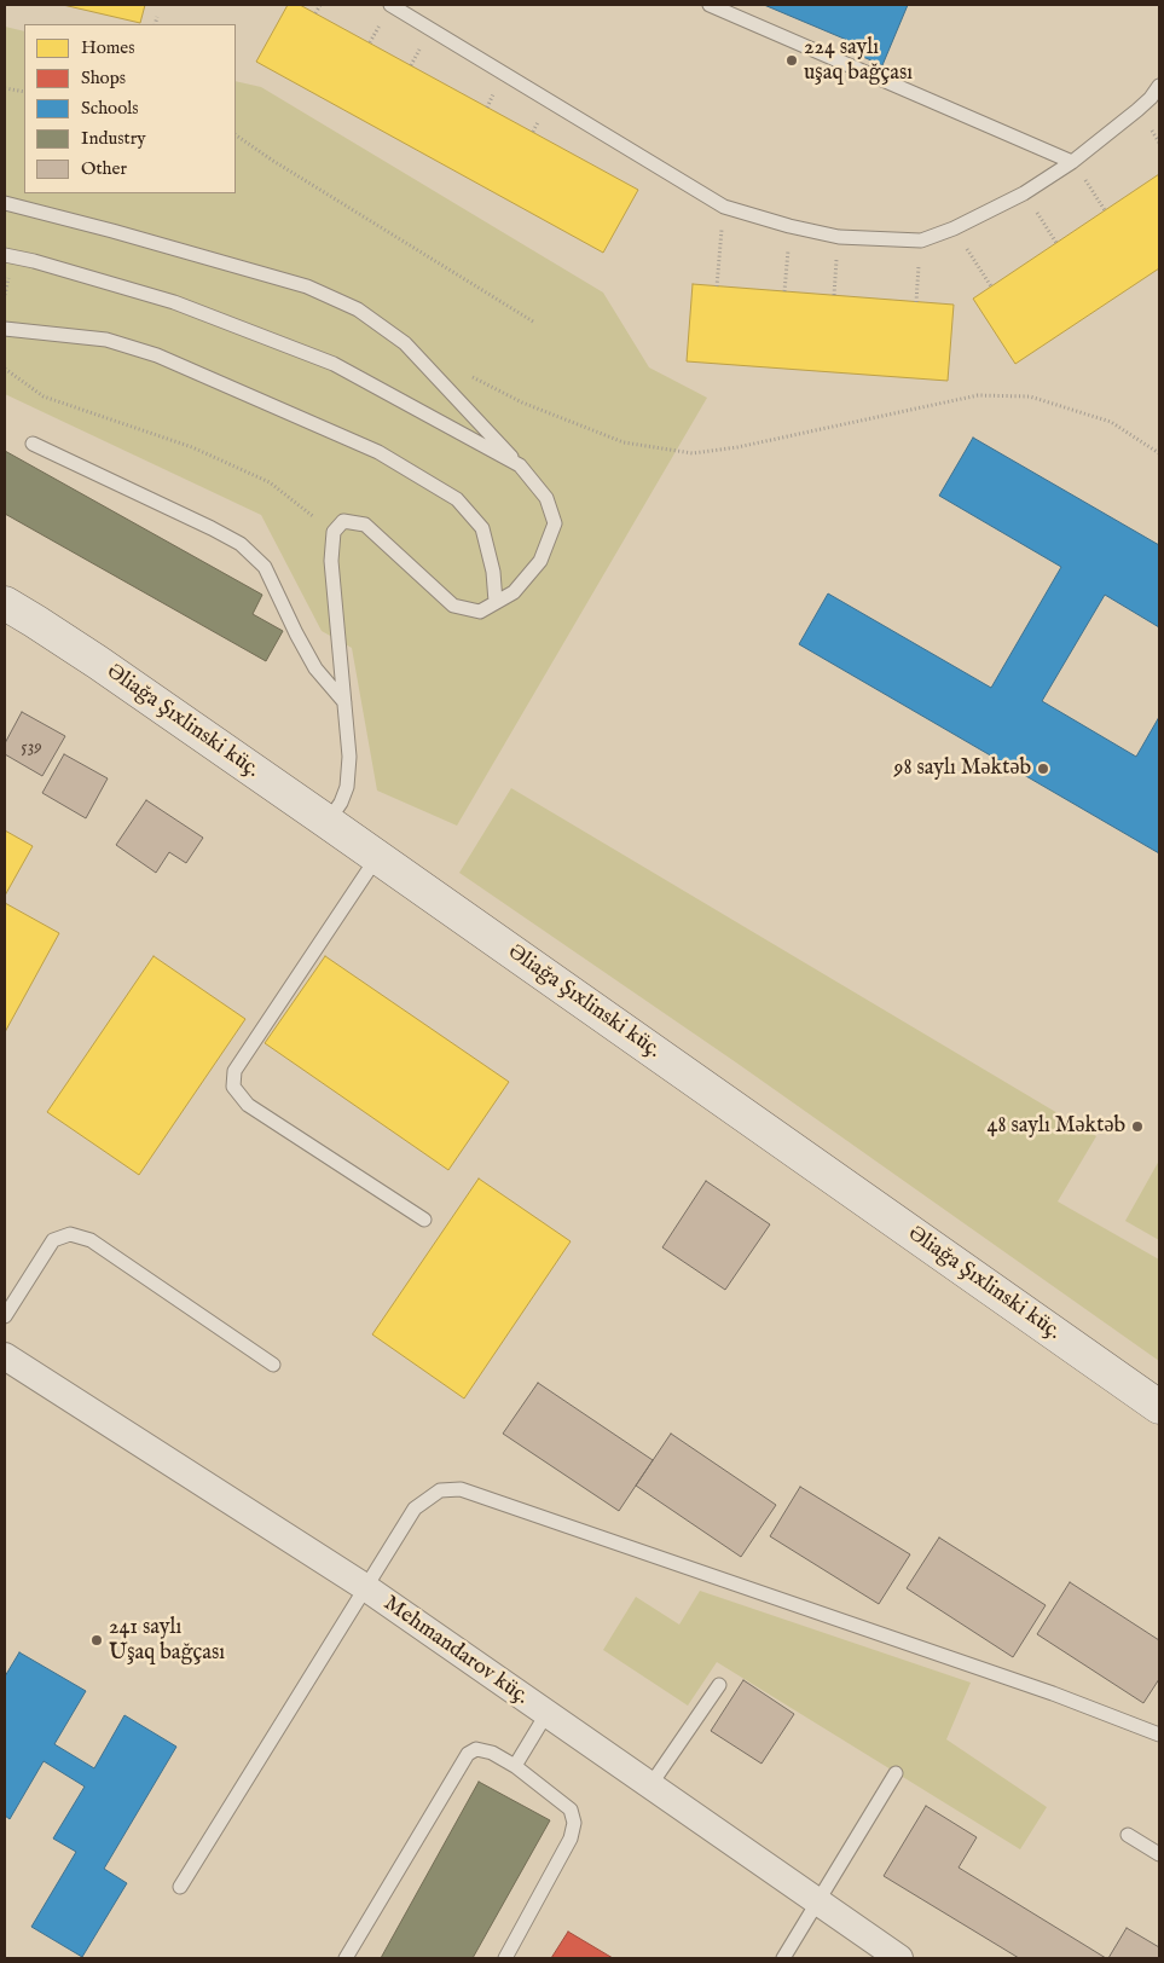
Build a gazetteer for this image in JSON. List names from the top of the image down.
{
  "streets": {
    "main road": ["Əliağa Şıxlinski küç."],
    "street": ["Mehmandarov küç."]
  },
  "places": [
    "224 saylı uşaq bağçası",
    "98 saylı Məktəb",
    "48 saylı Məktəb",
    "241 saylı Uşaq bağçası"
  ],
  "house_numbers": ["539"],
  "legend": [
    "Homes",
    "Shops",
    "Schools",
    "Industry",
    "Other"
  ]
}
